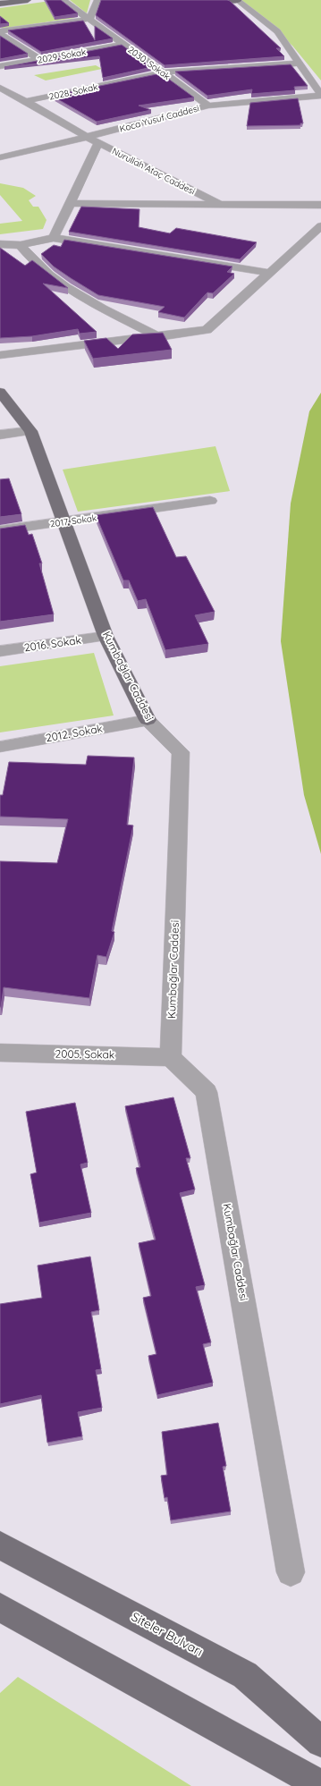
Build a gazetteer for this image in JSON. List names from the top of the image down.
{
  "streets": {
    "main road": ["Kumbağlar Caddesi", "Siteler Bulvarı"],
    "street": [
      "2029. Sokak",
      "2030. Sokak",
      "2028. Sokak",
      "Koca Yusuf Caddesi",
      "Nurullah Ataç Caddesi",
      "2017. Sokak",
      "2016. Sokak",
      "2012. Sokak",
      "2005. Sokak"
    ]
  },
  "crossings": [
    ["2029. Sokak", "2030. Sokak"],
    ["2030. Sokak", "2028. Sokak"],
    ["2030. Sokak", "Koca Yusuf Caddesi"],
    ["2028. Sokak", "Nurullah Ataç Caddesi"],
    ["Koca Yusuf Caddesi", "Nurullah Ataç Caddesi"],
    ["2017. Sokak", "Kumbağlar Caddesi"],
    ["2016. Sokak", "Kumbağlar Caddesi"],
    ["Kumbağlar Caddesi", "2012. Sokak"],
    ["Kumbağlar Caddesi", "2005. Sokak"]
  ]
}
